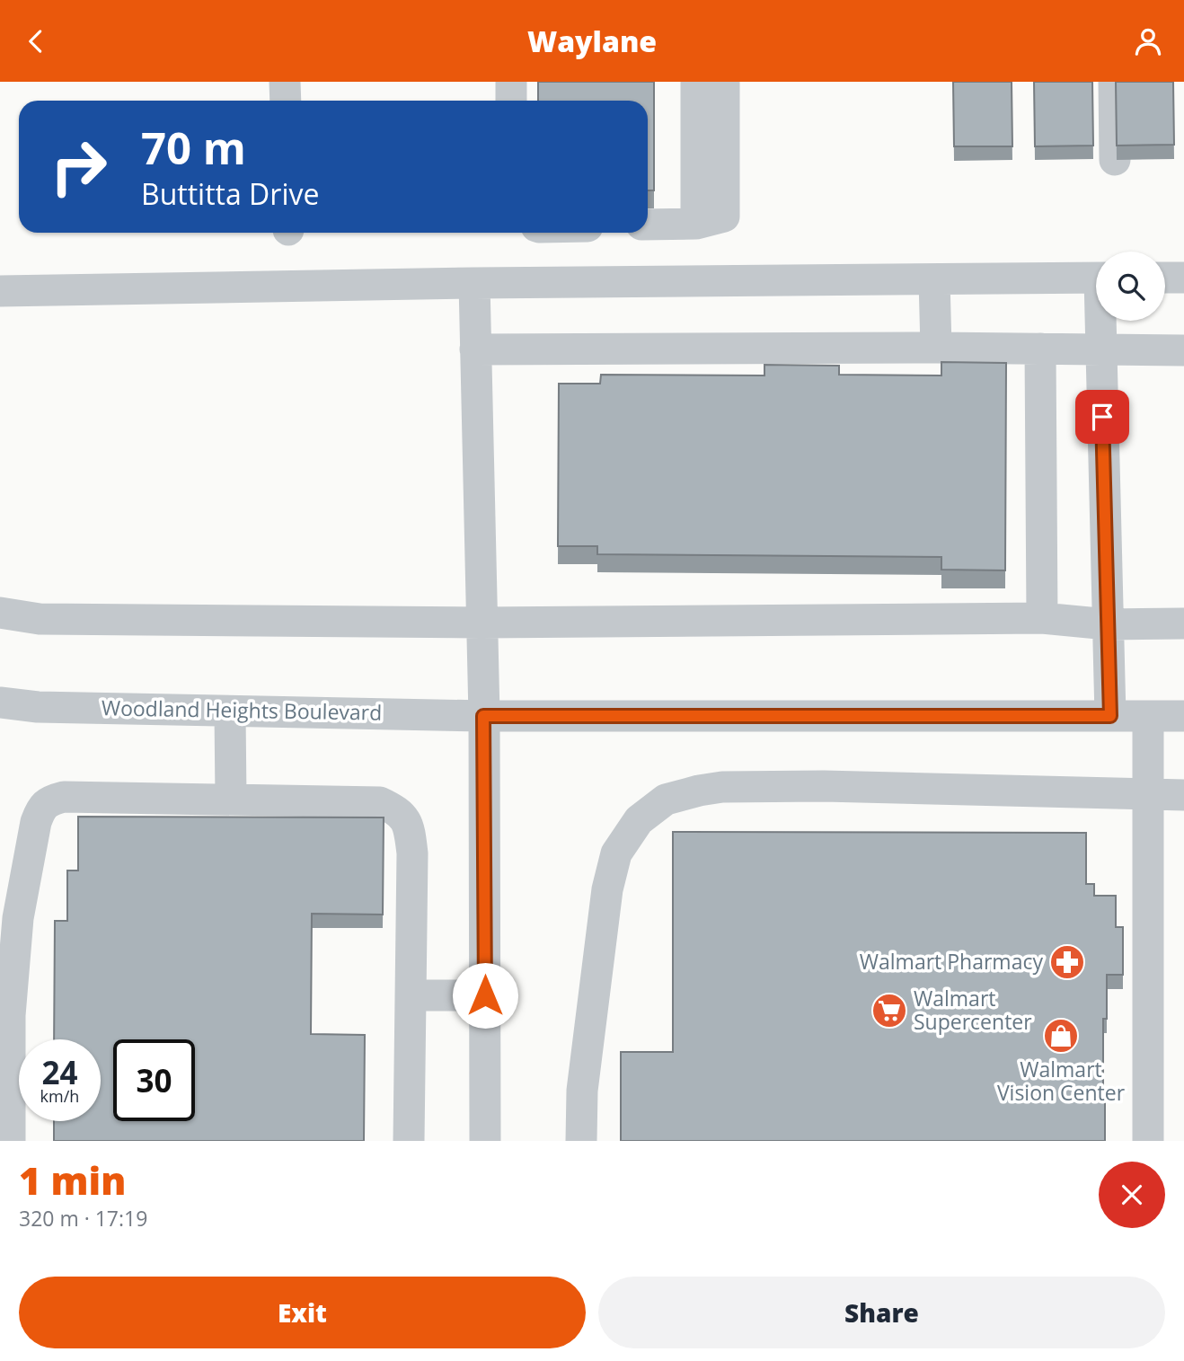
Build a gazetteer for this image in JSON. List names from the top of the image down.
{
  "streets": {
    "street": ["Woodland Heights Boulevard"]
  },
  "places": {
    "pharmacy": ["Walmart Pharmacy"],
    "supermarket": ["Walmart Supercenter"],
    "shop": ["Walmart Vision Center"]
  },
  "page": {
    "header": "Waylane",
    "turn": ["70 m", "Buttitta Drive"],
    "speed": "24 km/h",
    "limit": "30",
    "heading": ["1 min", "320 m · 17:19"],
    "buttons": ["Exit", "Share"]
  }
}
